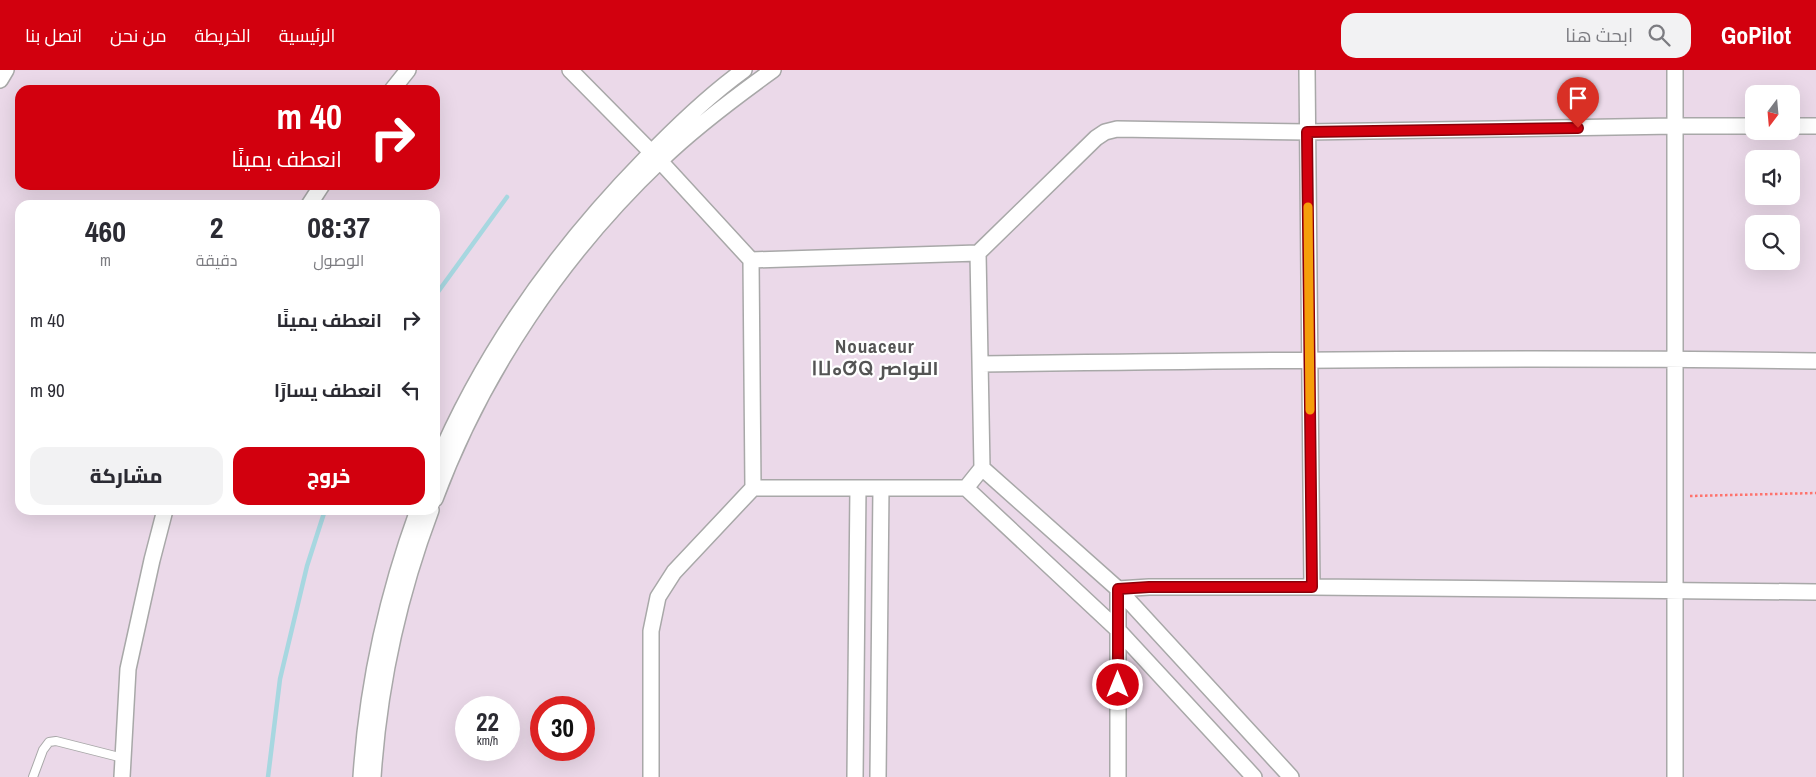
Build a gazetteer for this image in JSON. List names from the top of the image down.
{
  "districts": ["Nouaceur ⵏⵡⴰⵚⵕ النواصر"],
  "north": "bottom",
  "page": {
    "header": "GoPilot",
    "search": "ابحث هنا",
    "nav": [
      "الرئيسية",
      "الخريطة",
      "من نحن",
      "اتصل بنا"
    ],
    "turn": ["40 m", "انعطف يمينًا"],
    "eta": [
      "08:37",
      "الوصول",
      "2",
      "دقيقة",
      "460",
      "m"
    ],
    "list": [
      {
        "name": "انعطف يمينًا",
        "value": "40 m"
      },
      {
        "name": "انعطف يسارًا",
        "value": "90 m"
      }
    ],
    "buttons": ["خروج", "مشاركة"],
    "speed": "22 km/h",
    "limit": "30"
  }
}
